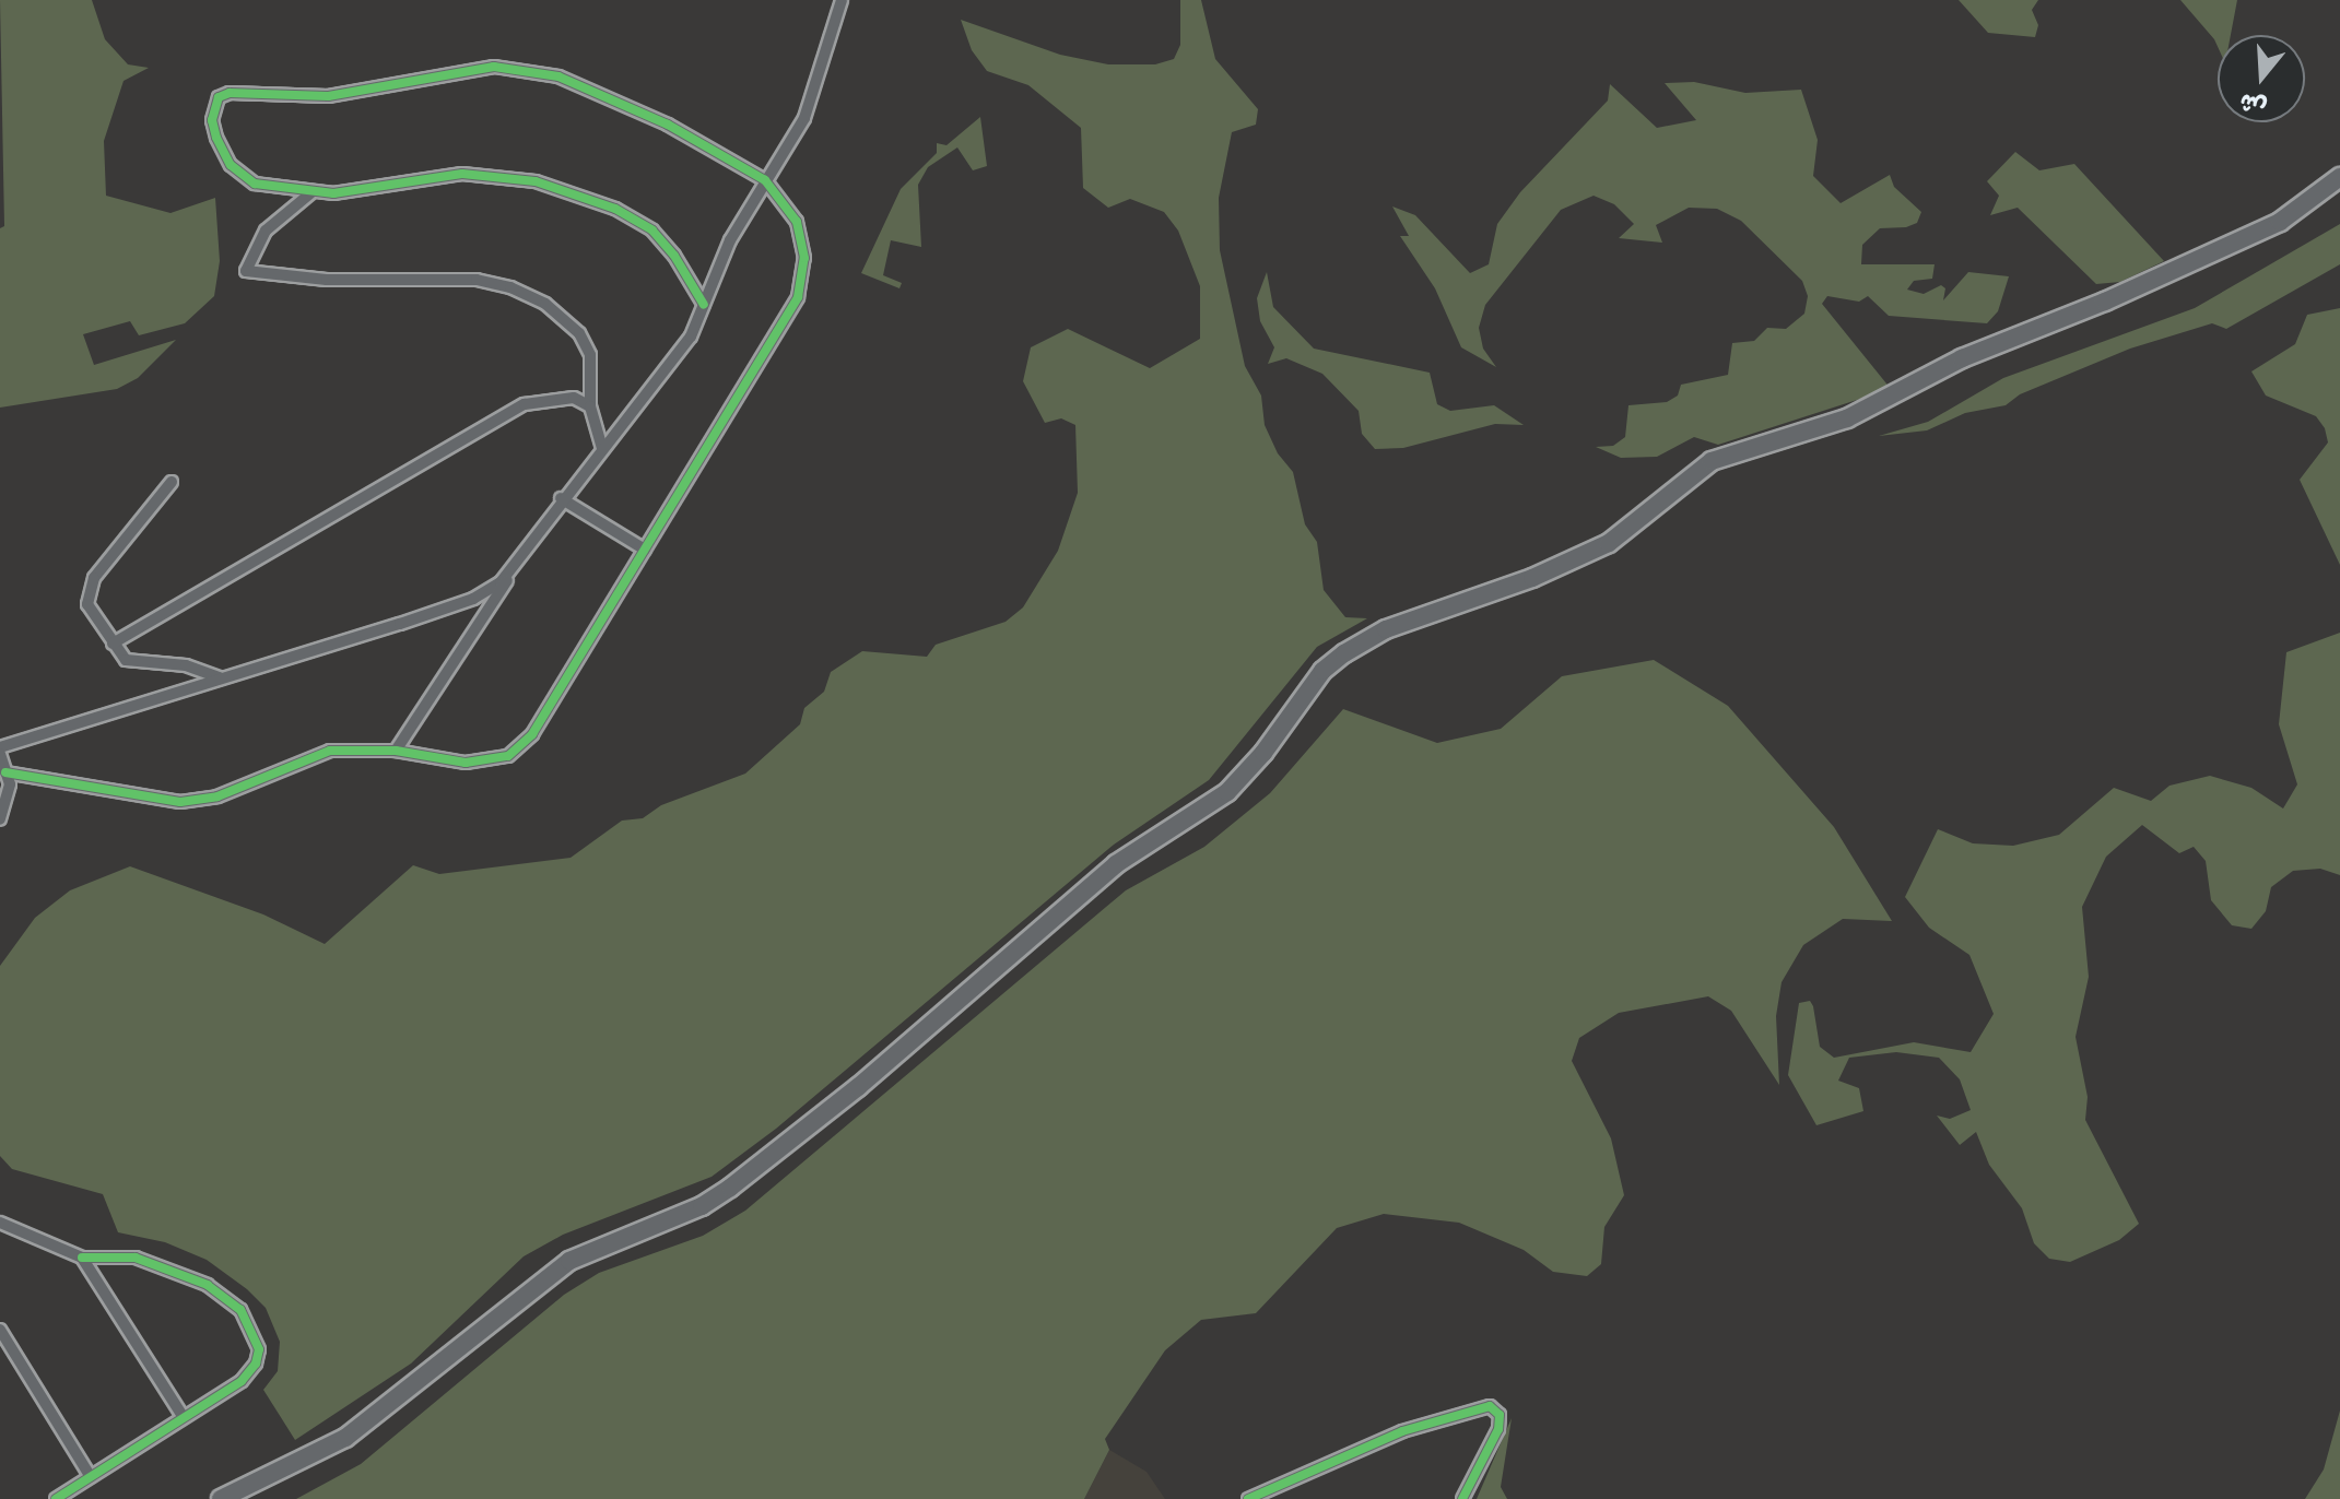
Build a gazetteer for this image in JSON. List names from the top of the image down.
{
  "north": "bottom"
}
